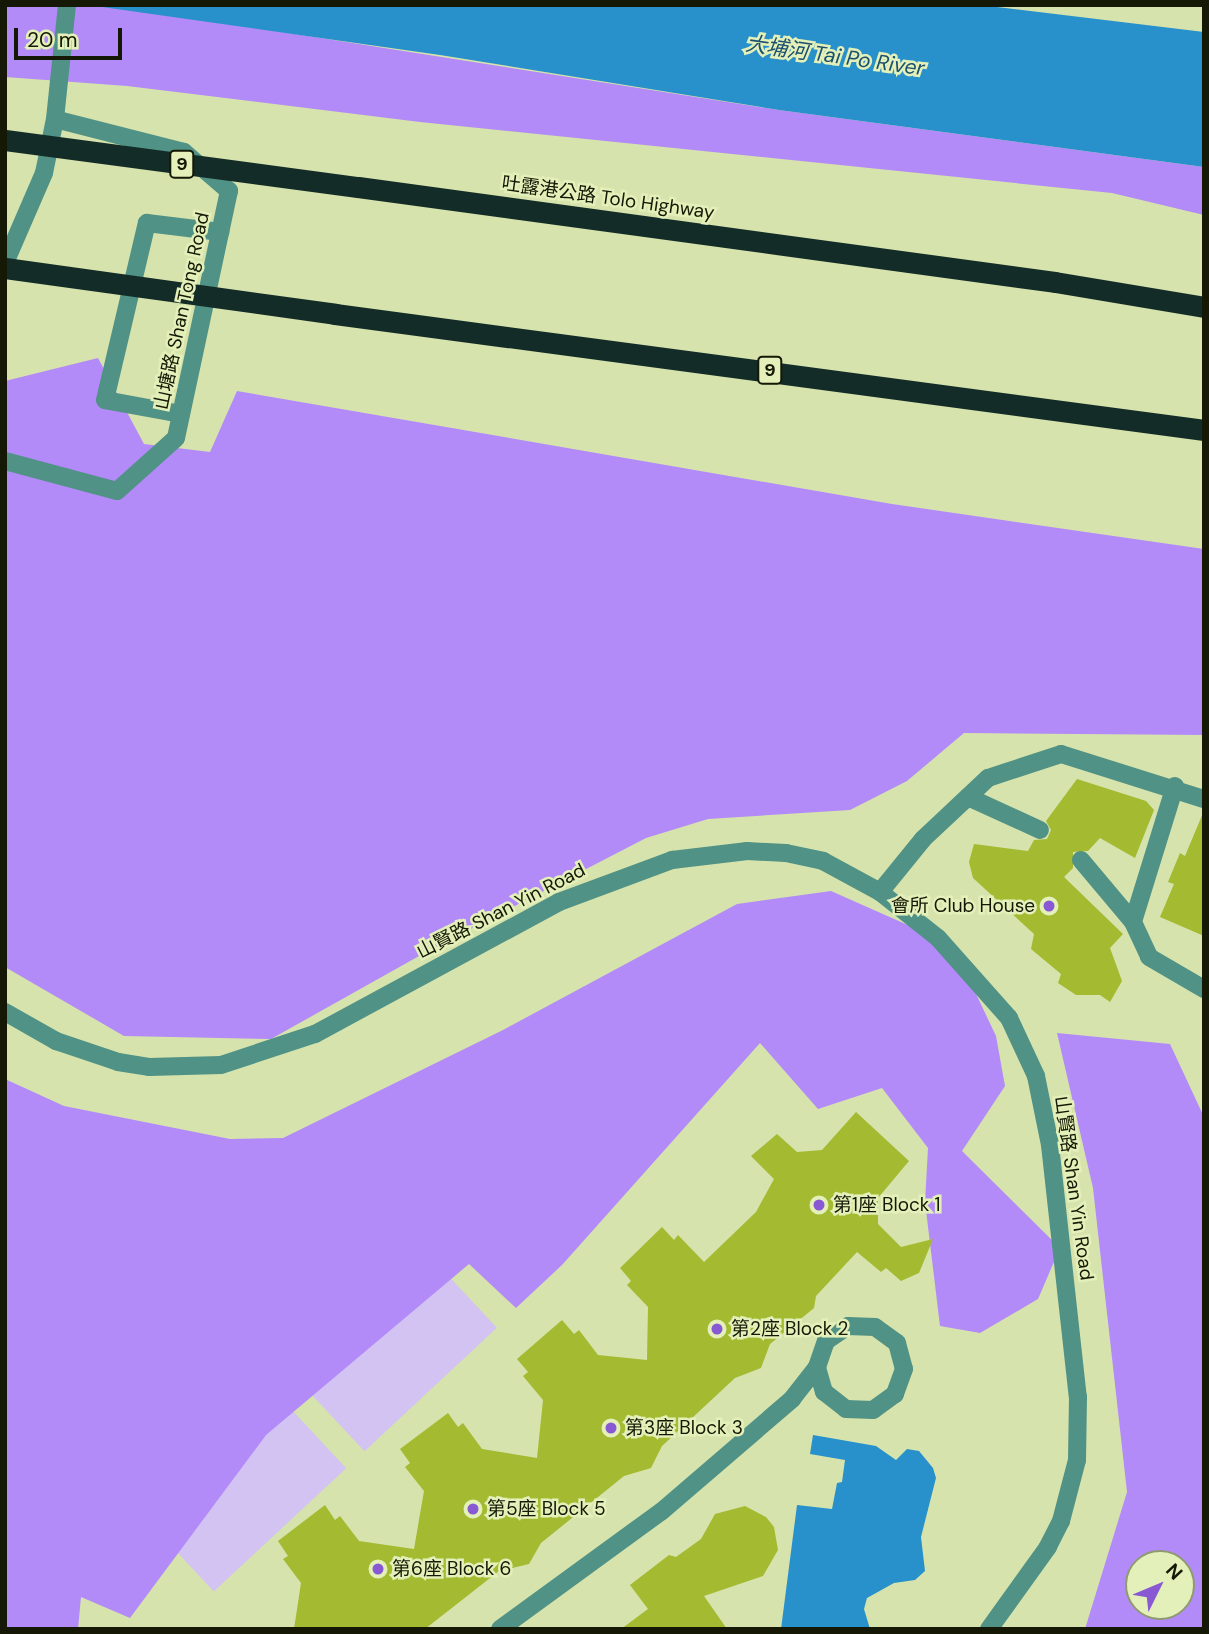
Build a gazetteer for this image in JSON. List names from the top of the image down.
{
  "streets": {
    "highway": ["9", "吐露港公路 Tolo Highway"],
    "street": ["山塘路 Shan Tong Road", "山賢路 Shan Yin Road"]
  },
  "water": ["大埔河 Tai Po River"],
  "places": [
    "會所 Club House",
    "第1座 Block 1",
    "第2座 Block 2",
    "第3座 Block 3",
    "第5座 Block 5",
    "第6座 Block 6"
  ],
  "scale_bar": "20 m",
  "north": "top right"
}
